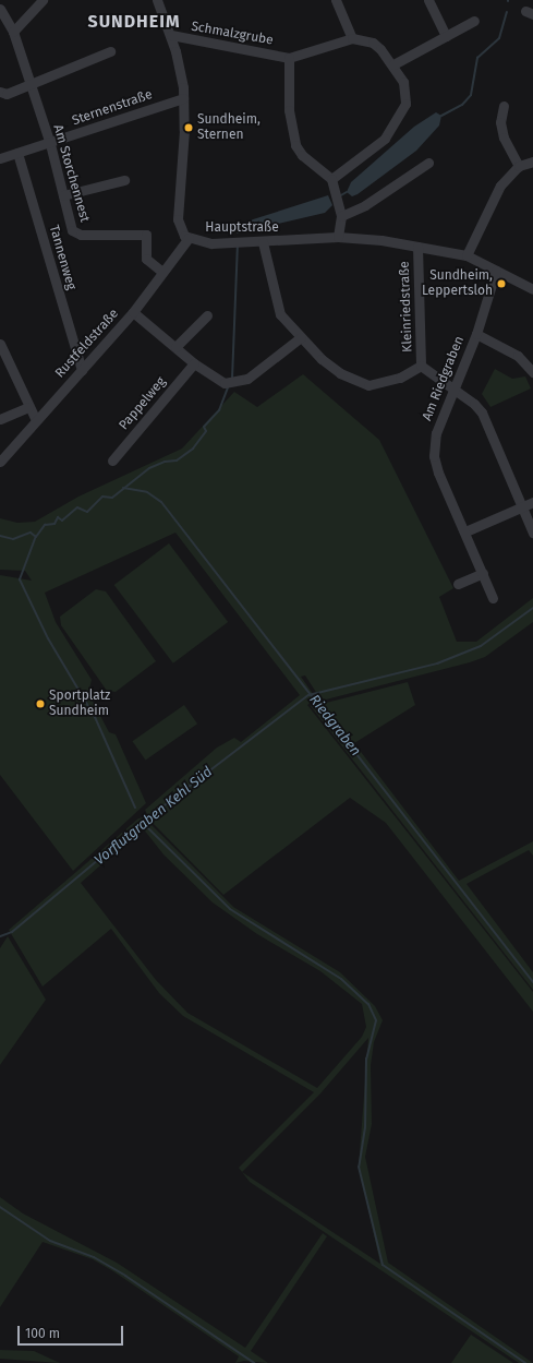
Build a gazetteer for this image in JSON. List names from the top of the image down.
{
  "streets": {
    "street": [
      "Schmalzgrube",
      "Sternenstraße",
      "Am Storchennest",
      "Hauptstraße",
      "Tannenweg",
      "Kleinriedstraße",
      "Rustfeldstraße",
      "Am Riedgraben",
      "Pappelweg"
    ]
  },
  "crossings": [
    ["Schmalzgrube", "Hauptstraße"],
    ["Sternenstraße", "Am Storchennest"],
    ["Sternenstraße", "Hauptstraße"],
    ["Sternenstraße", "Tannenweg"],
    ["Am Storchennest", "Rustfeldstraße"],
    ["Hauptstraße", "Kleinriedstraße"],
    ["Hauptstraße", "Rustfeldstraße"],
    ["Hauptstraße", "Am Riedgraben"],
    ["Tannenweg", "Rustfeldstraße"],
    ["Kleinriedstraße", "Am Riedgraben"]
  ],
  "districts": ["SUNDHEIM"],
  "water": ["Riedgraben", "Vorflutgraben Kehl Süd"],
  "places": ["Sundheim, Sternen", "Sundheim, Leppertsloh", "Sportplatz Sundheim"],
  "scale_bar": "100 m"
}
